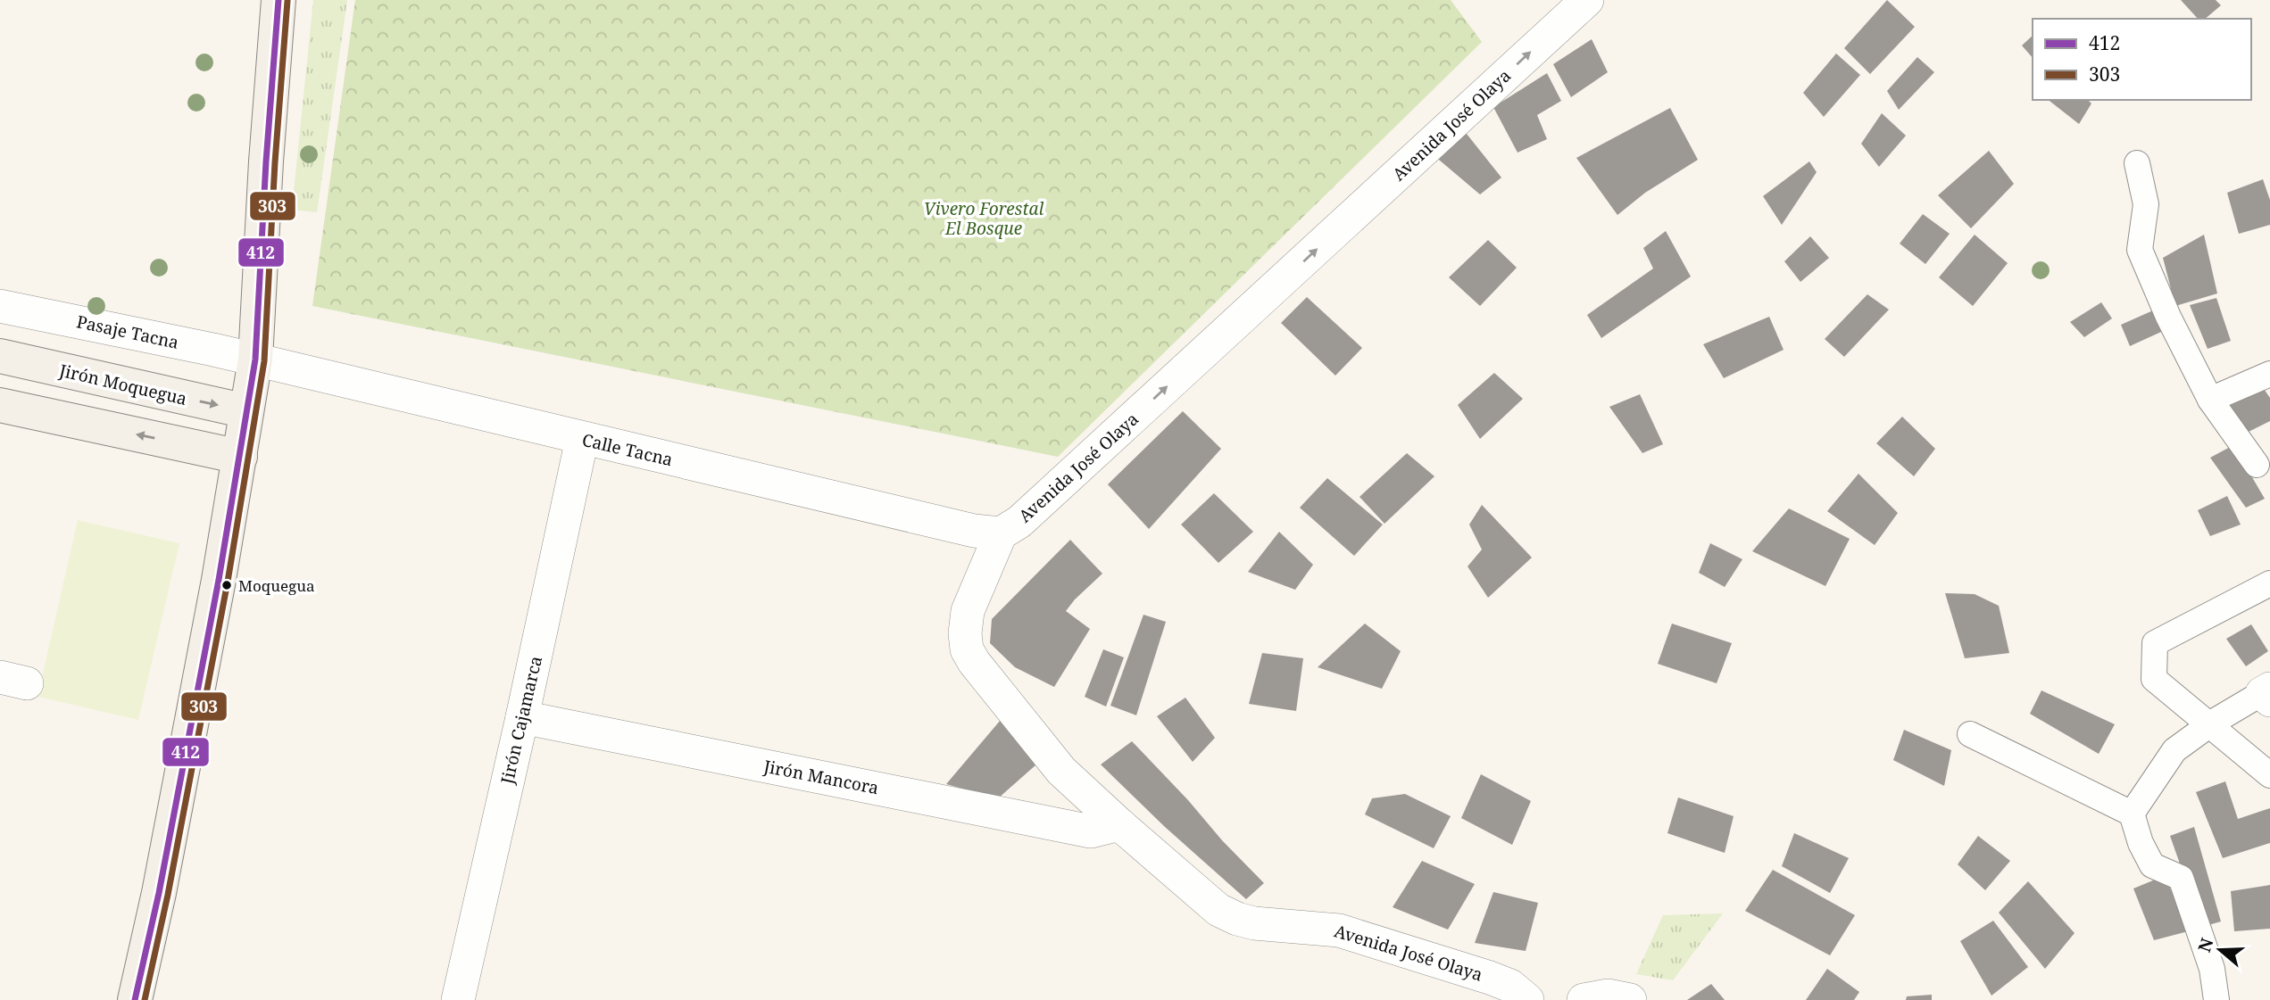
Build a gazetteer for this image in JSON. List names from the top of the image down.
{
  "streets": {
    "main road": ["Jirón Moquegua"],
    "street": [
      "Avenida José Olaya",
      "Pasaje Tacna",
      "Calle Tacna",
      "Jirón Cajamarca",
      "Jirón Mancora"
    ]
  },
  "crossings": [
    ["Avenida José Olaya", "Calle Tacna"],
    ["Avenida José Olaya", "Jirón Mancora"],
    ["Pasaje Tacna", "Calle Tacna"],
    ["Calle Tacna", "Jirón Cajamarca"],
    ["Jirón Cajamarca", "Jirón Mancora"]
  ],
  "one_way": ["Avenida José Olaya"],
  "parks": ["Vivero Forestal El Bosque"],
  "places": ["Moquegua"],
  "lines": ["transit line 412", "transit line 303"],
  "legend": ["412", "303"],
  "north": "left"
}
